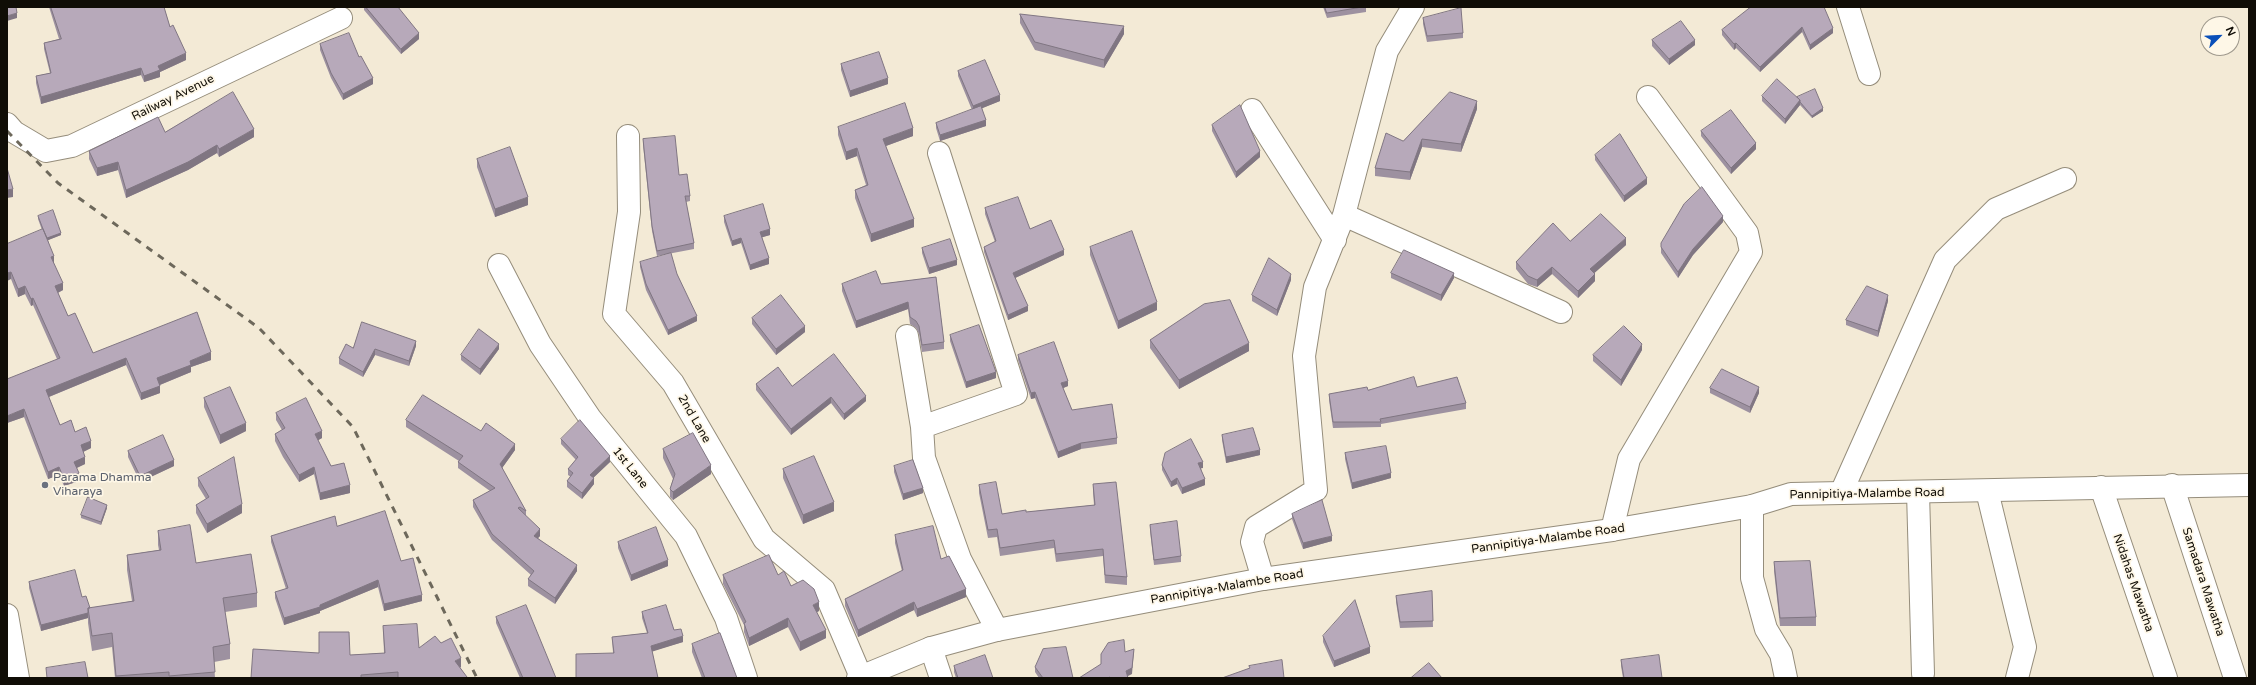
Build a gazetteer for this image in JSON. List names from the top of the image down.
{
  "streets": {
    "street": [
      "Railway Avenue",
      "2nd Lane",
      "1st Lane",
      "Pannipitiya-Malambe Road",
      "Samadara Mawatha",
      "Nidahas Mawatha"
    ]
  },
  "crossings": [
    ["2nd Lane", "Pannipitiya-Malambe Road"],
    ["Pannipitiya-Malambe Road", "Samadara Mawatha"],
    ["Pannipitiya-Malambe Road", "Nidahas Mawatha"]
  ],
  "places": ["Parama Dhamma Viharaya"],
  "north": "top right"
}
